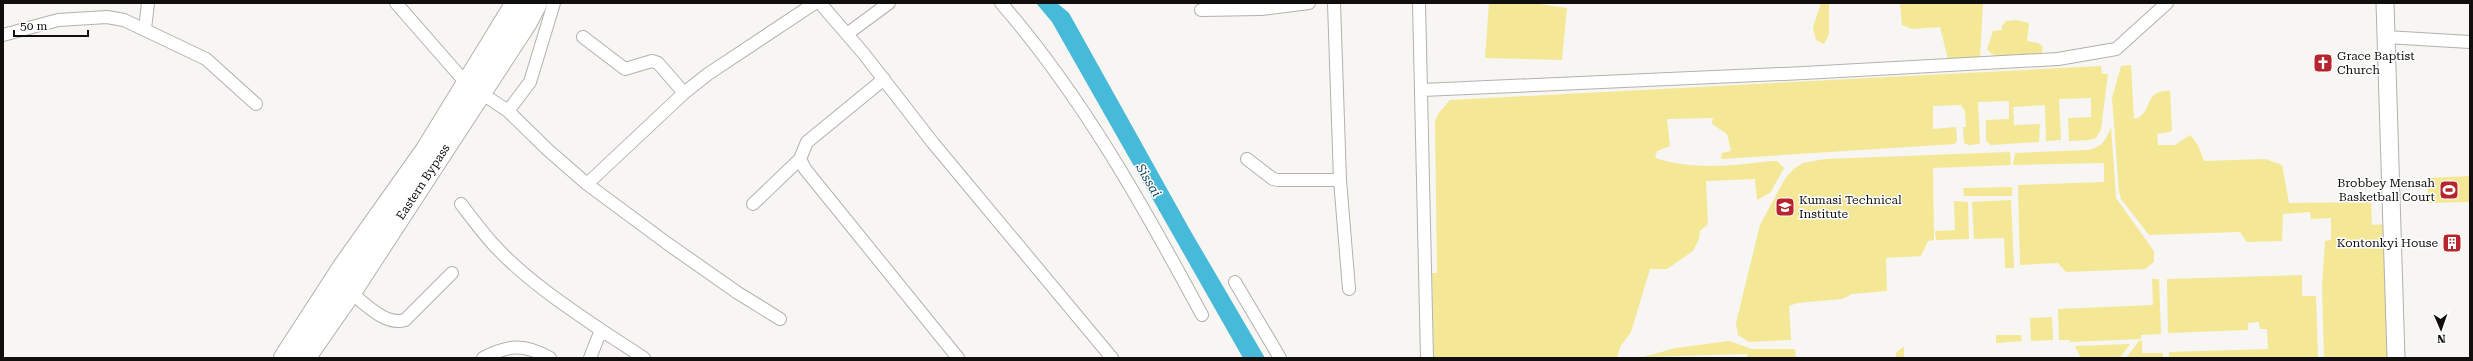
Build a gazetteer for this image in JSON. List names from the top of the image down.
{
  "streets": {
    "highway": ["Eastern Bypass"]
  },
  "water": ["Sissai"],
  "places": {
    "church": ["Grace Baptist Church"],
    "sports": ["Brobbey Mensah Basketball Court"],
    "school or university": ["Kumasi Technical Institute"],
    "building": ["Kontonkyi House"]
  },
  "scale_bar": "50 m",
  "north": "bottom"
}
